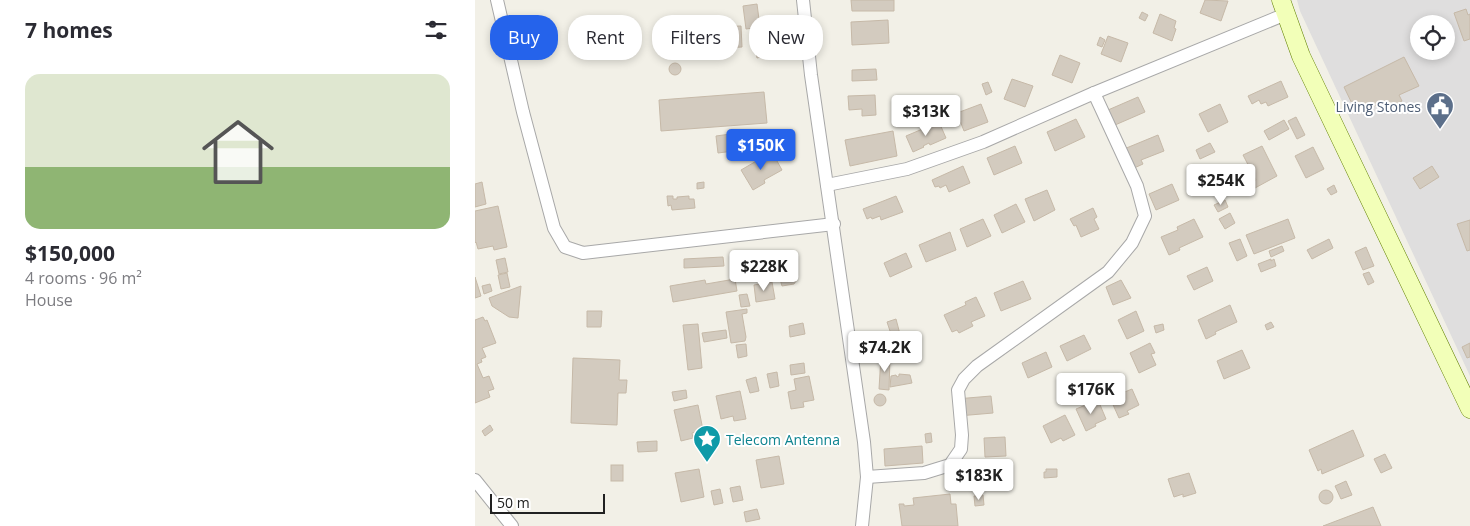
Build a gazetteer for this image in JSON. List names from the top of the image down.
{
  "places": {
    "public building": ["Living Stones"],
    "place": ["Telecom Antenna"]
  },
  "scale_bar": "50 m",
  "page": {
    "heading": "7 homes",
    "chip": [
      "Buy",
      "Rent",
      "Filters",
      "New"
    ],
    "list": [
      {
        "name": "$150,000",
        "note": "4 rooms · 96 m² · House"
      }
    ],
    "price": [
      "$313K",
      "$150K",
      "$254K",
      "$228K",
      "$74.2K",
      "$176K",
      "$183K"
    ],
    "scale": "50 m"
  }
}
